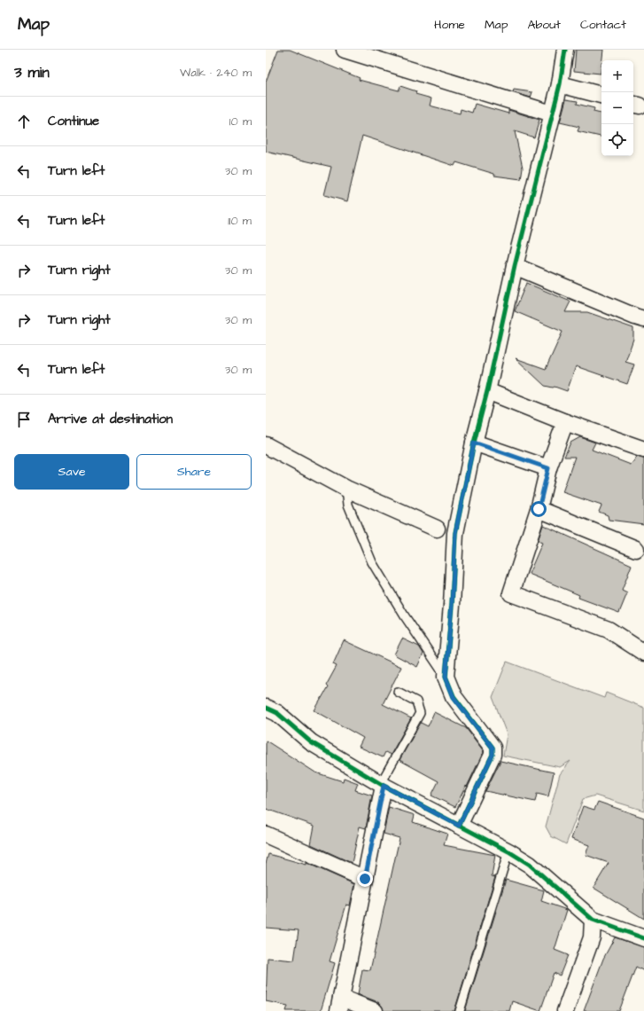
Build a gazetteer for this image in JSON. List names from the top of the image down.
{
  "page": {
    "header": "Map",
    "nav": [
      "Home",
      "Map",
      "About",
      "Contact"
    ],
    "heading": ["3 min", "Walk · 240 m"],
    "map_buttons": ["+", "−"],
    "list": [
      ["Continue", "10 m"],
      ["Turn left", "30 m"],
      ["Turn left", "110 m"],
      ["Turn right", "30 m"],
      ["Turn right", "30 m"],
      ["Turn left", "30 m"],
      "Arrive at destination"
    ],
    "buttons": ["Save", "Share"]
  }
}
